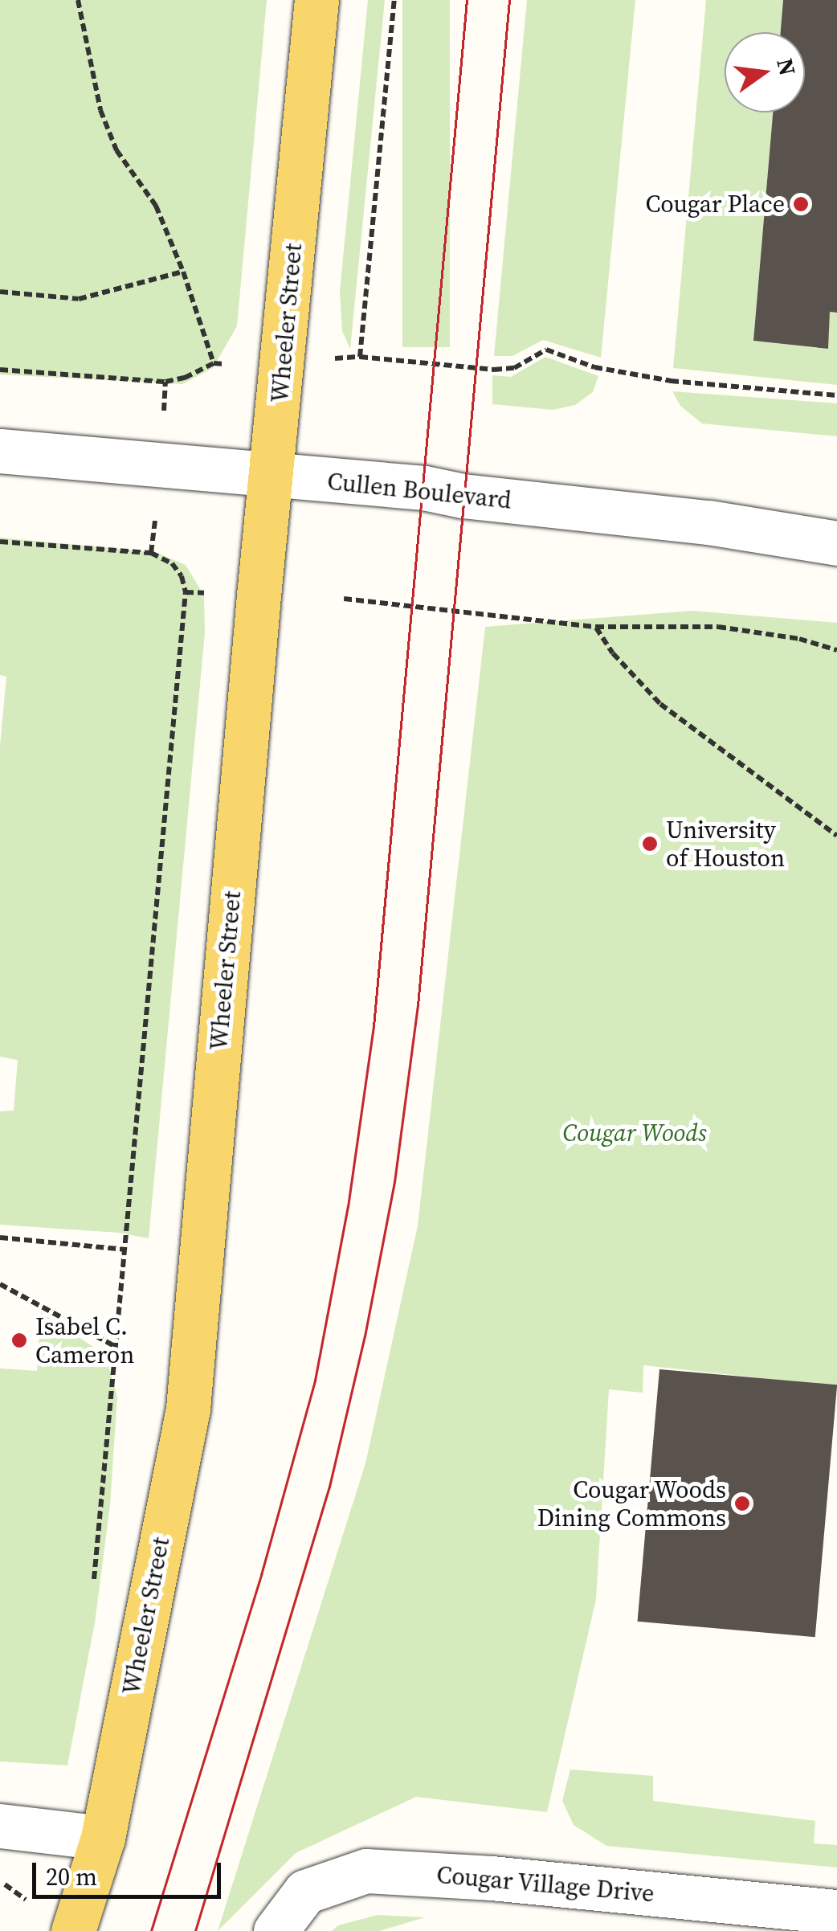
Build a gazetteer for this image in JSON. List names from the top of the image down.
{
  "streets": {
    "main road": ["Wheeler Street"],
    "street": ["Cullen Boulevard", "Cougar Village Drive"]
  },
  "crossings": [
    ["Wheeler Street", "Cullen Boulevard"]
  ],
  "parks": ["Cougar Woods"],
  "places": [
    "Cougar Place",
    "University of Houston",
    "Isabel C. Cameron",
    "Cougar Woods Dining Commons"
  ],
  "scale_bar": "20 m",
  "north": "right"
}
